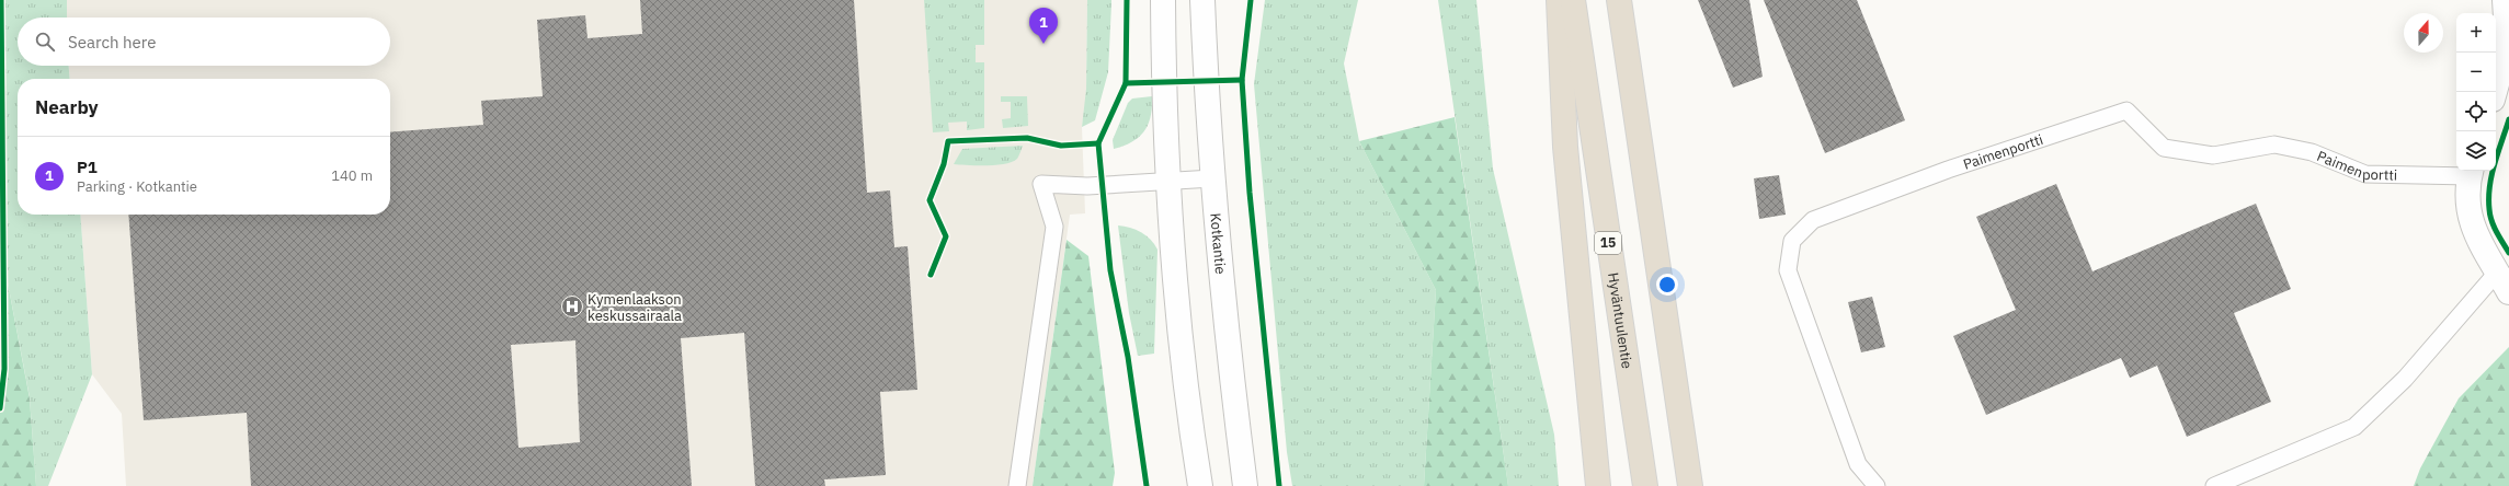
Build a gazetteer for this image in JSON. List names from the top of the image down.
{
  "streets": {
    "highway": ["15", "Hyväntuulentie"],
    "street": ["Paimenportti", "Kotkantie"]
  },
  "places": {
    "hospital": ["Kymenlaakson keskussairaala"]
  },
  "north": "top",
  "page": {
    "pins": "1",
    "map_buttons": ["+", "−"],
    "search": "Search here",
    "heading": "Nearby",
    "list": [
      {
        "mark": "1",
        "name": "P1",
        "note": "Parking · Kotkantie",
        "value": "140 m"
      }
    ]
  }
}
